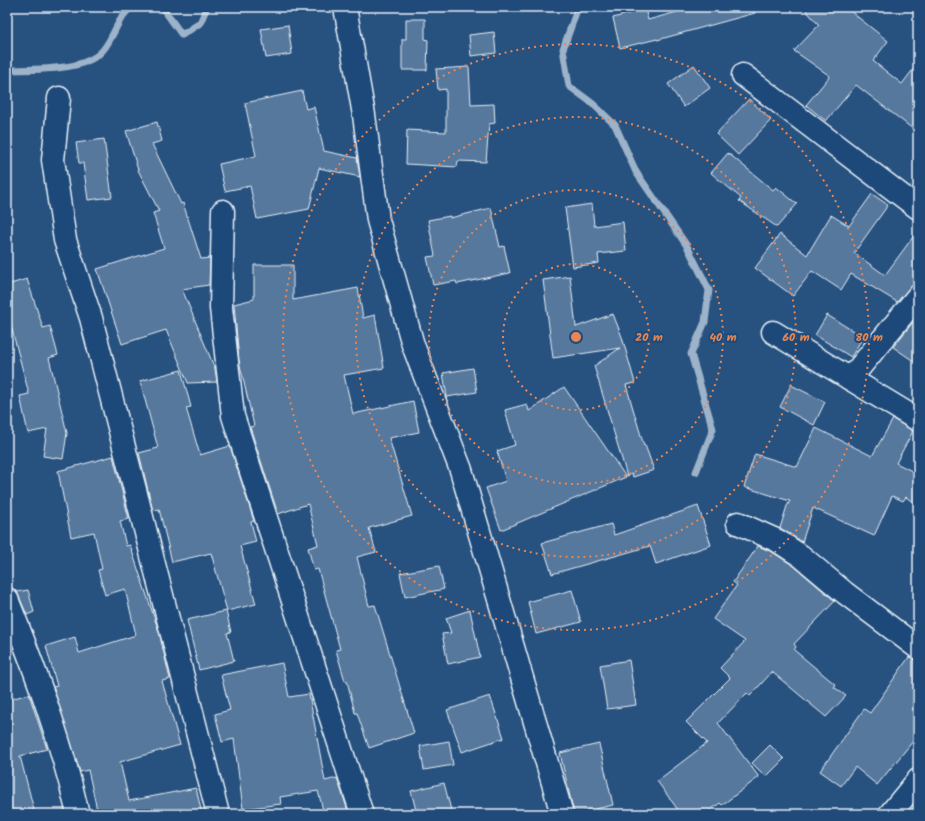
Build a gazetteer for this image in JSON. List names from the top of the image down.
{
  "rings": [
    "20 m",
    "40 m",
    "60 m",
    "80 m"
  ]
}
